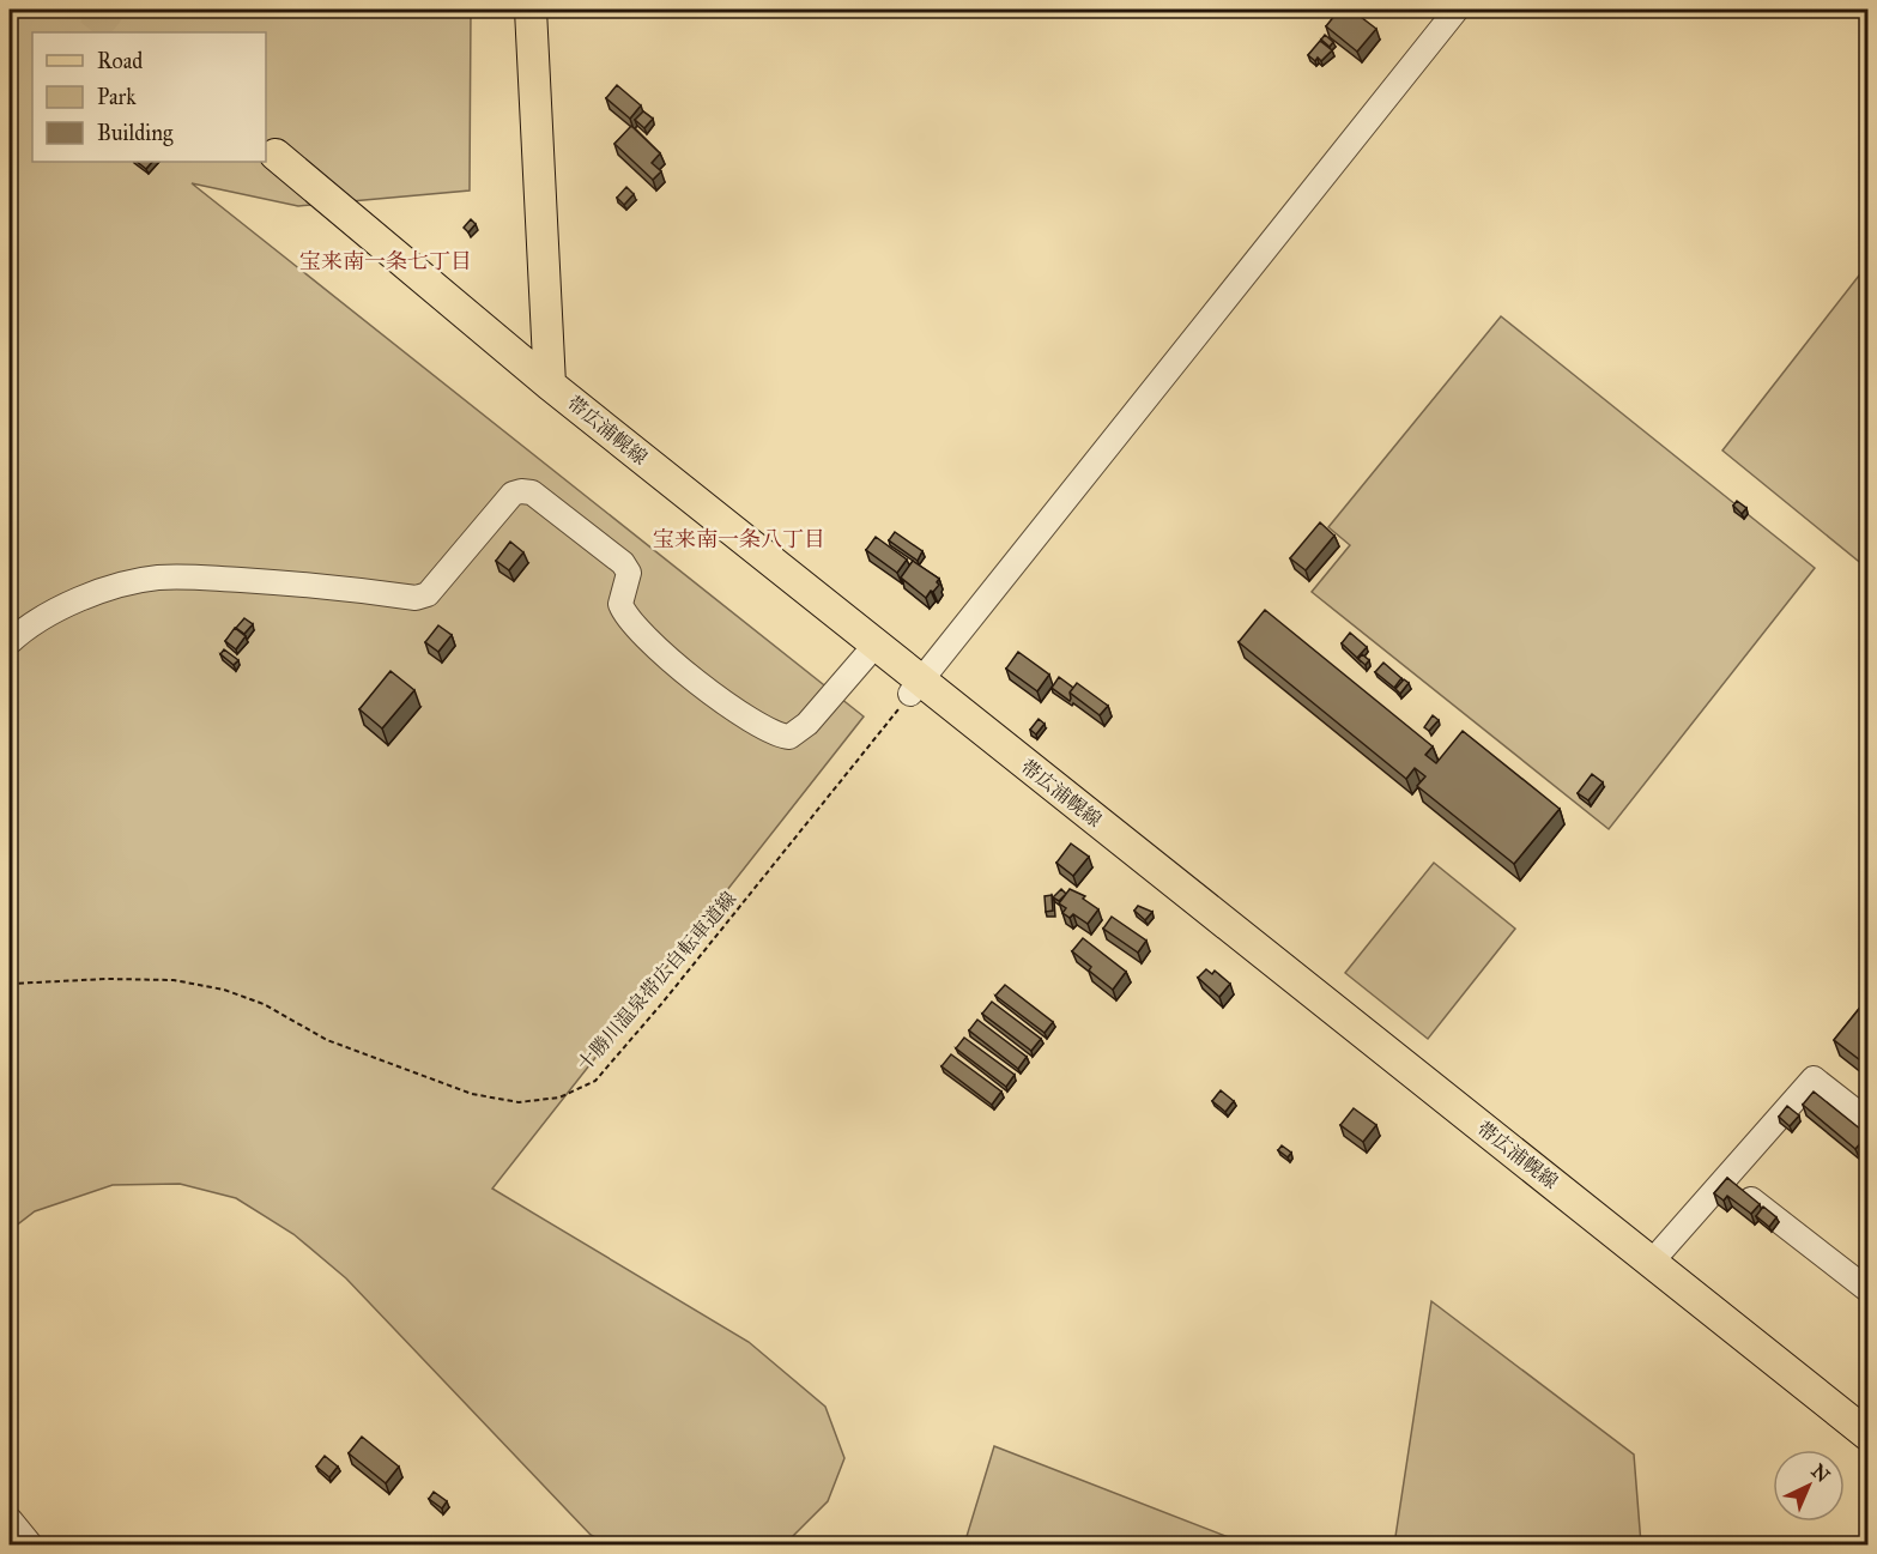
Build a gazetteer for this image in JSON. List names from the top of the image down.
{
  "streets": {
    "main road": ["帯広浦幌線"],
    "path": ["十勝川温泉帯広自転車道線"]
  },
  "crossings": [
    ["帯広浦幌線", "十勝川温泉帯広自転車道線"]
  ],
  "districts": ["宝来南一条七丁目", "宝来南一条八丁目"],
  "legend": ["Road", "Park", "Building"],
  "north": "top right"
}
